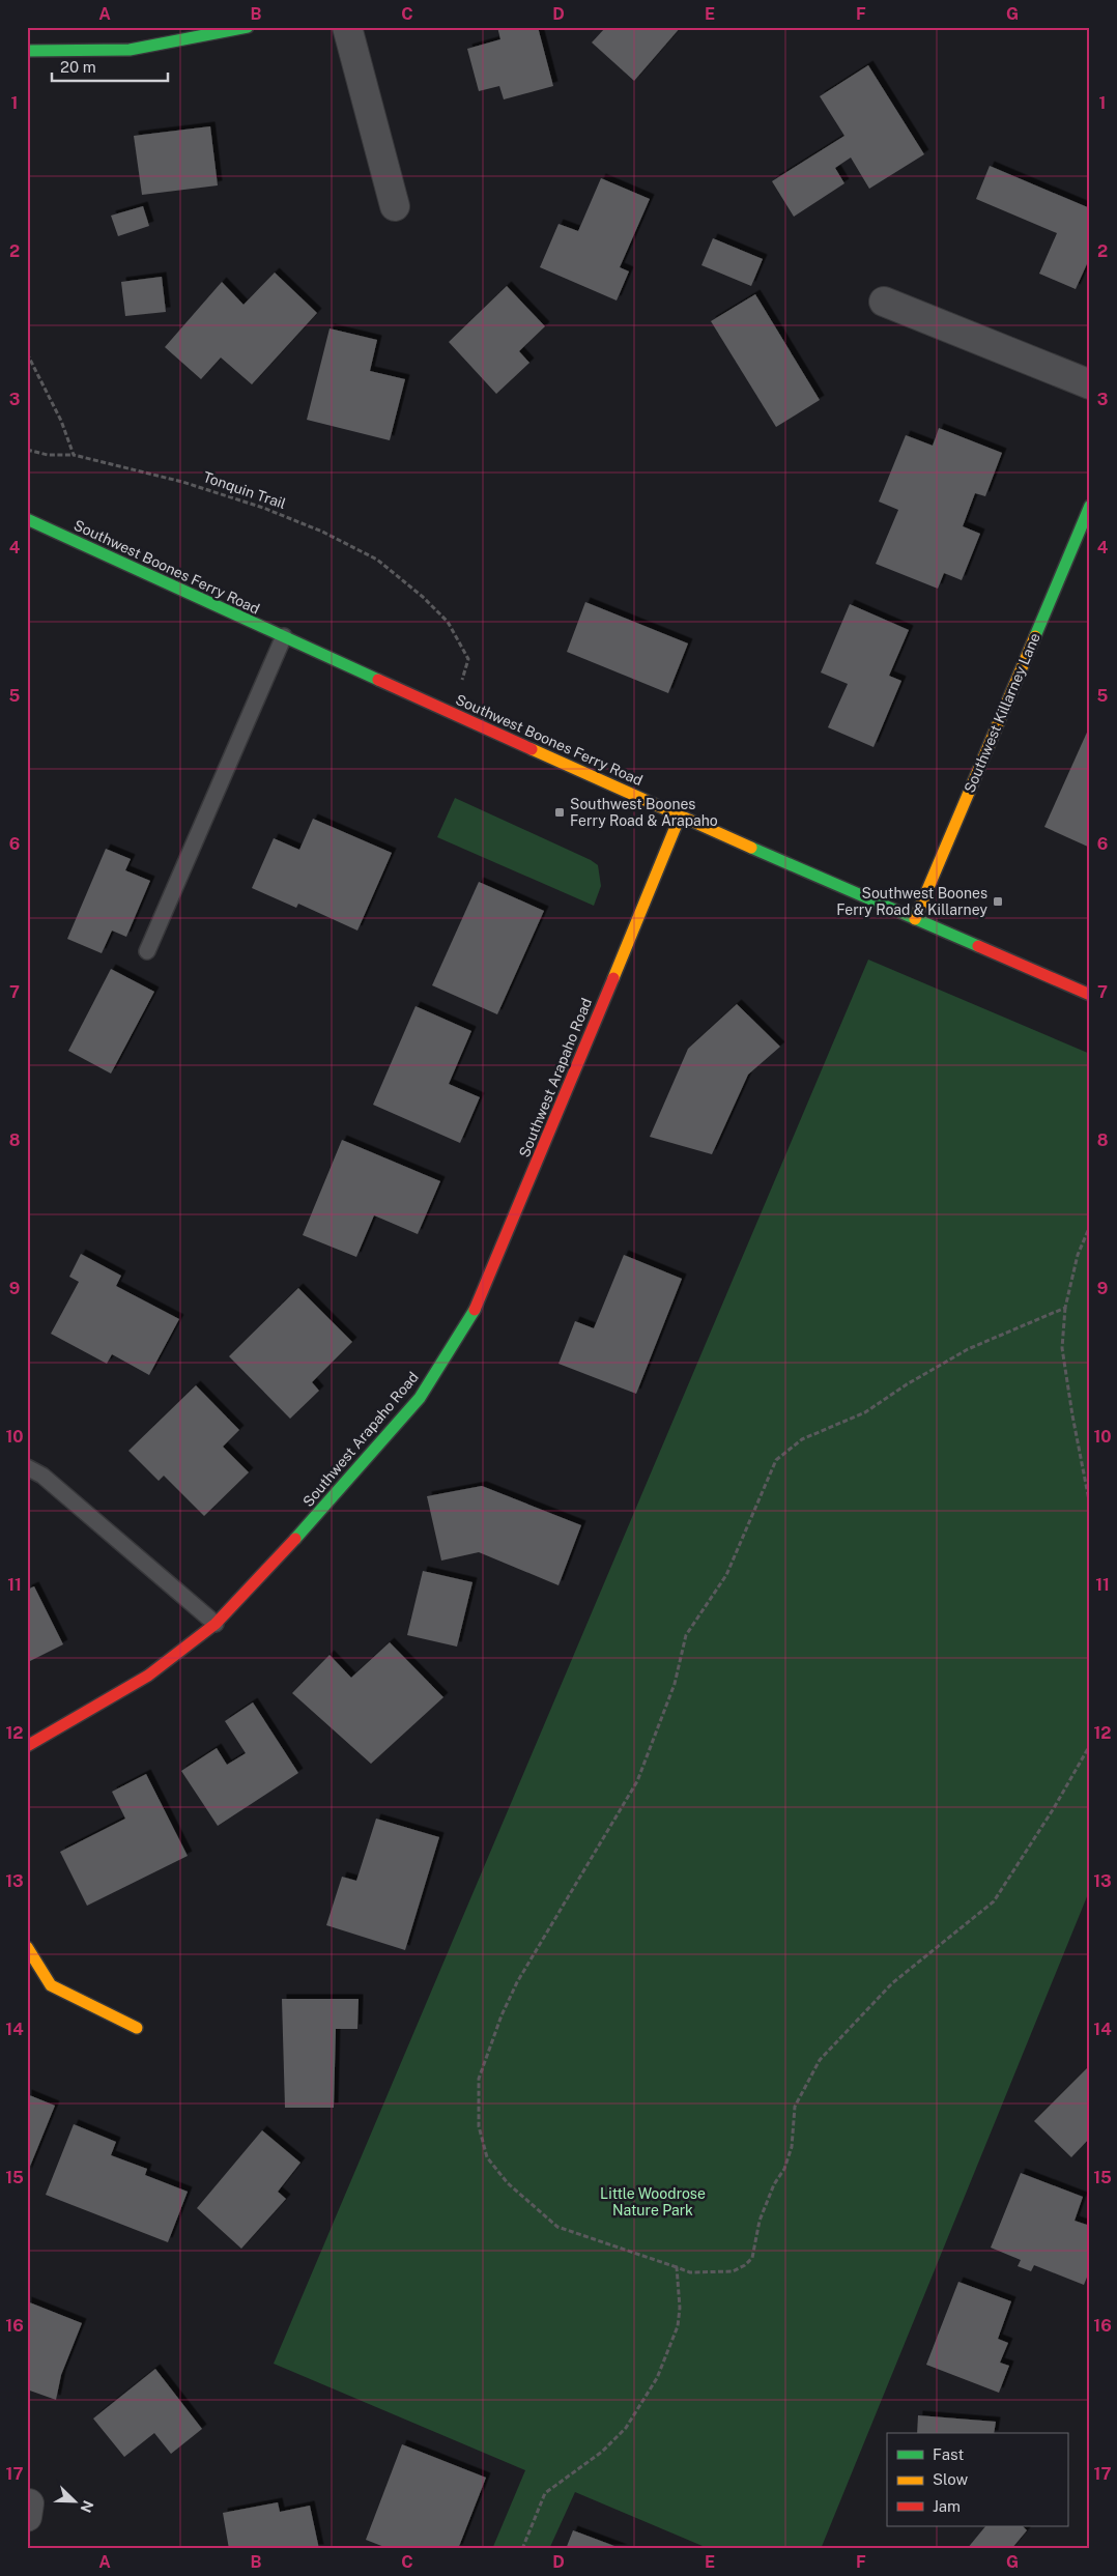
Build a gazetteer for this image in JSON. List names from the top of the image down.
{
  "streets": {
    "street": ["Southwest Boones Ferry Road", "Southwest Killarney Lane", "Southwest Arapaho Road"],
    "path": ["Tonquin Trail"]
  },
  "crossings": [
    ["Southwest Boones Ferry Road", "Southwest Killarney Lane"],
    ["Southwest Boones Ferry Road", "Southwest Arapaho Road"]
  ],
  "parks": ["Little Woodrose Nature Park"],
  "places": {
    "transit": ["Southwest Boones Ferry Road & Arapaho", "Southwest Boones Ferry Road & Killarney"]
  },
  "legend": ["Fast", "Slow", "Jam"],
  "scale_bar": "20 m",
  "north": "bottom right",
  "grid": {
    "columns": [
      "A",
      "B",
      "C",
      "D",
      "E",
      "F",
      "G"
    ],
    "rows": [
      "1",
      "2",
      "3",
      "4",
      "5",
      "6",
      "7",
      "8",
      "9",
      "10",
      "11",
      "12",
      "13",
      "14",
      "15",
      "16",
      "17"
    ]
  }
}
